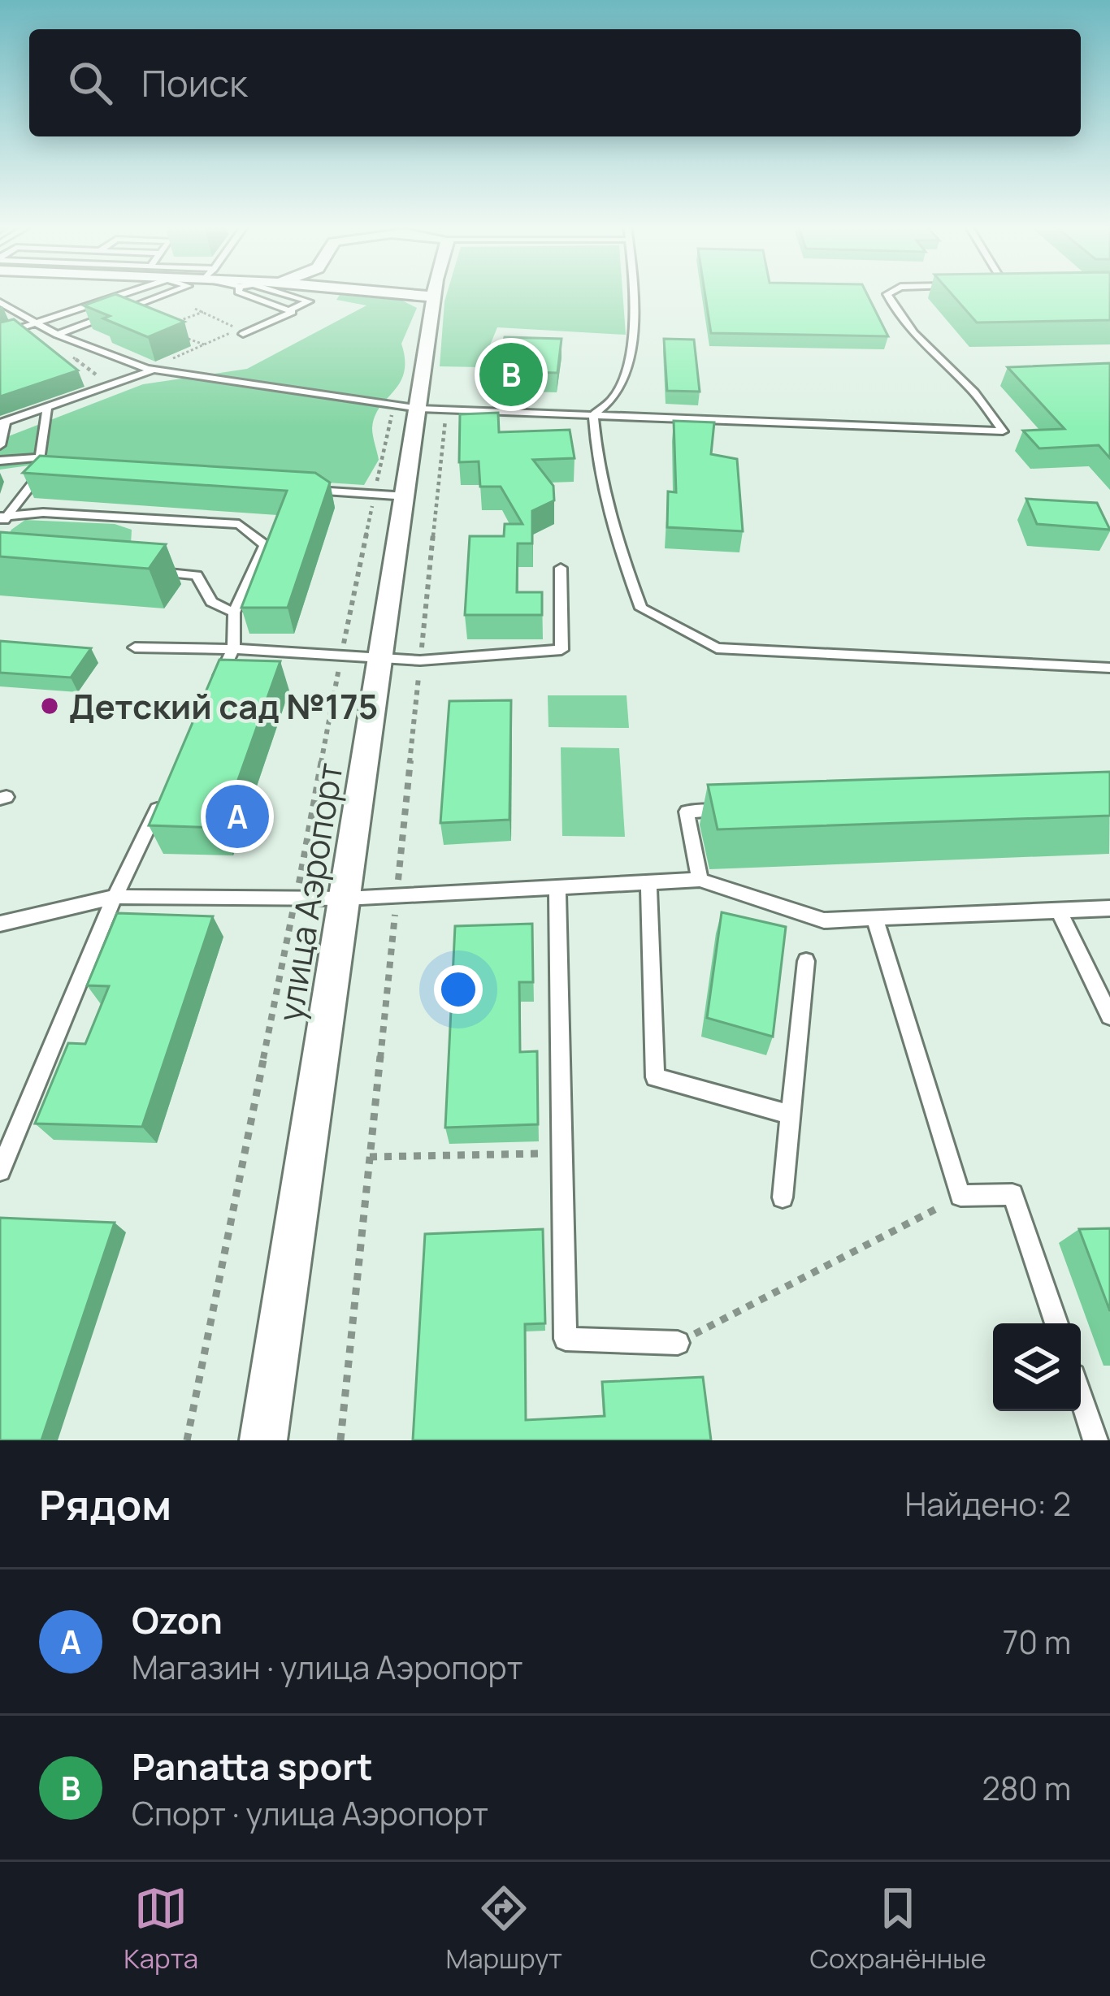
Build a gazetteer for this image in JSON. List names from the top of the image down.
{
  "streets": {
    "street": ["улица Аэропорт"]
  },
  "places": ["Детский сад №175"],
  "page": {
    "search": "Поиск",
    "pins": ["B", "A"],
    "heading": ["Рядом", "Найдено: 2"],
    "list": [
      {
        "mark": "A",
        "name": "Ozon",
        "note": "Магазин · улица Аэропорт",
        "value": "70 m"
      },
      {
        "mark": "B",
        "name": "Panatta sport",
        "note": "Спорт · улица Аэропорт",
        "value": "280 m"
      }
    ],
    "nav": ["Карта", "Маршрут", "Сохранённые"]
  }
}
